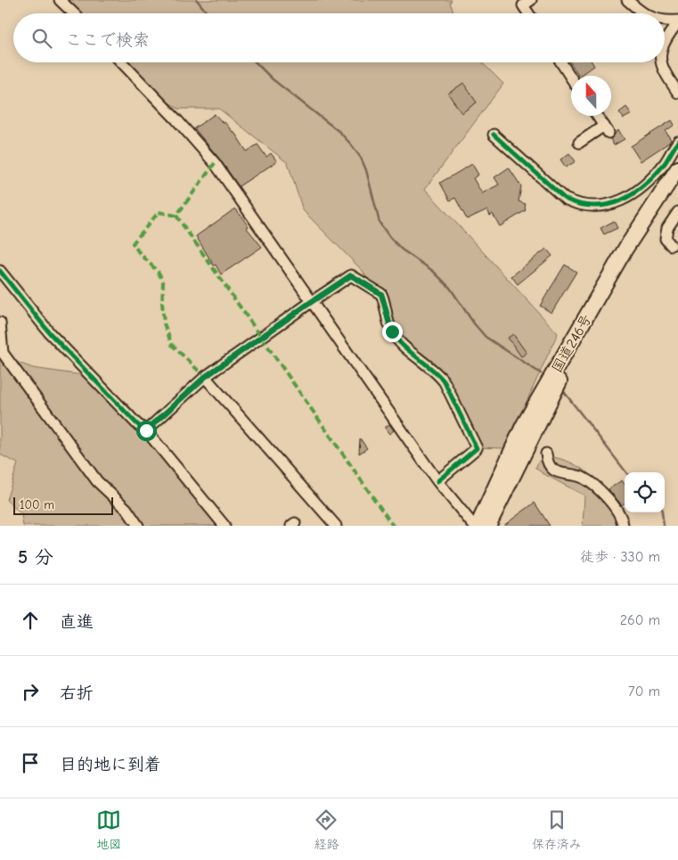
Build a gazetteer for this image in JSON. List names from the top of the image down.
{
  "streets": {
    "highway": ["国道246号"]
  },
  "scale_bar": "100 m",
  "north": "top",
  "page": {
    "search": "ここで検索",
    "scale": "100 m",
    "heading": ["5 分", "徒歩 · 330 m"],
    "list": [
      ["直進", "260 m"],
      ["右折", "70 m"],
      "目的地に到着"
    ],
    "nav": ["地図", "経路", "保存済み"]
  }
}
